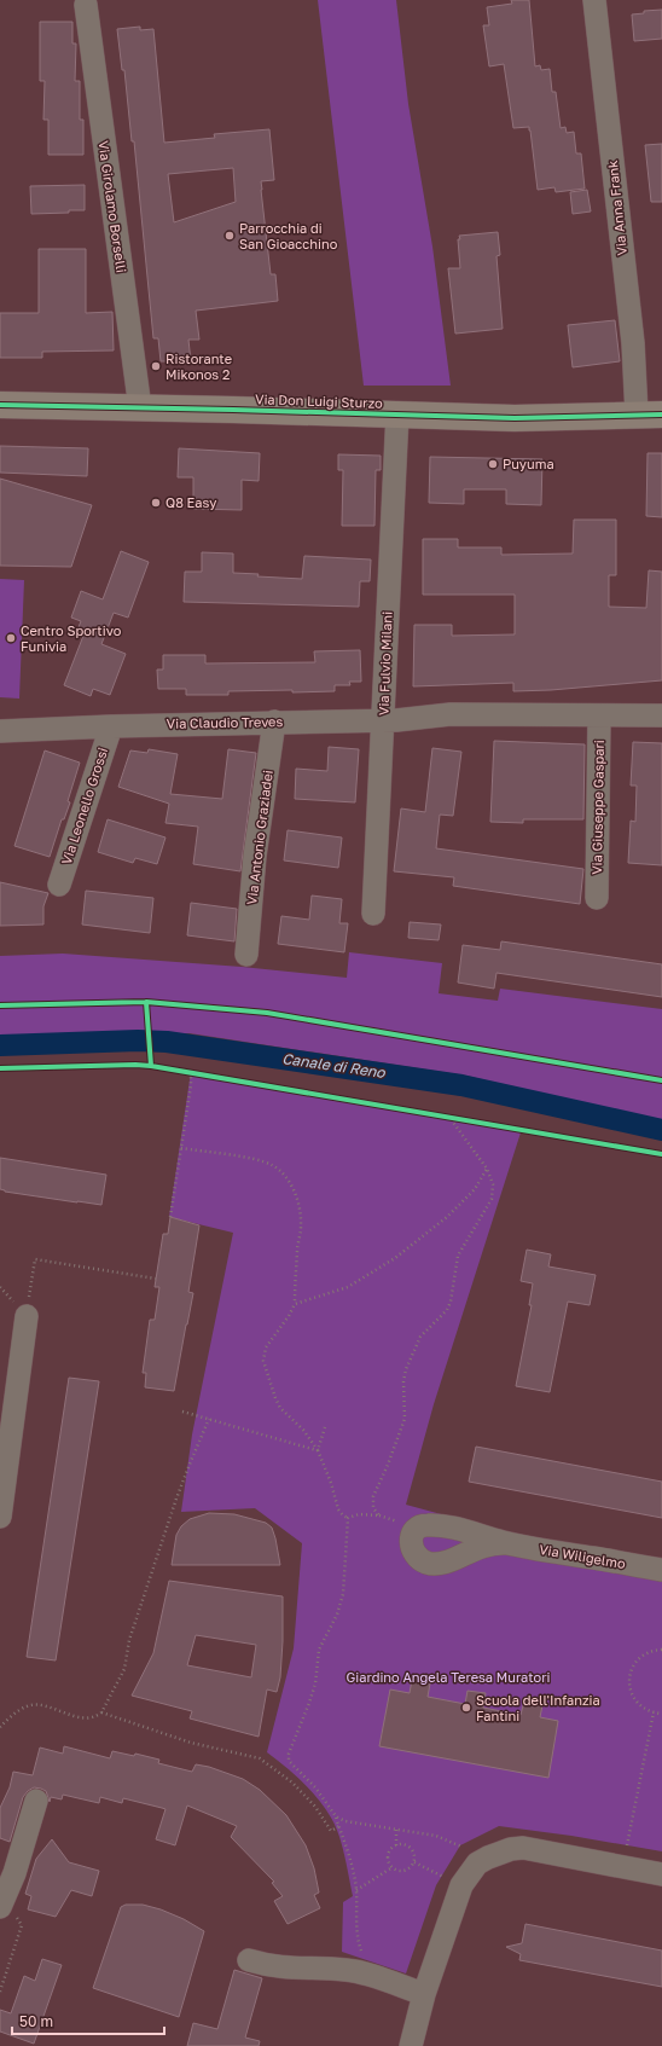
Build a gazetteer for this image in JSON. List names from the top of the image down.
{
  "streets": {
    "main road": ["Via Don Luigi Sturzo"],
    "street": [
      "Via Girolamo Borselli",
      "Via Anna Frank",
      "Via Fulvio Milani",
      "Via Claudio Treves",
      "Via Leonello Grossi",
      "Via Giuseppe Gaspari",
      "Via Antonio Graziadei",
      "Via Wiligelmo"
    ]
  },
  "crossings": [
    ["Via Girolamo Borselli", "Via Don Luigi Sturzo"],
    ["Via Anna Frank", "Via Don Luigi Sturzo"],
    ["Via Don Luigi Sturzo", "Via Fulvio Milani"],
    ["Via Fulvio Milani", "Via Claudio Treves"],
    ["Via Claudio Treves", "Via Leonello Grossi"],
    ["Via Claudio Treves", "Via Giuseppe Gaspari"],
    ["Via Claudio Treves", "Via Antonio Graziadei"]
  ],
  "water": ["Canale di Reno"],
  "parks": ["Giardino Angela Teresa Muratori"],
  "places": [
    "Parrocchia di San Gioacchino",
    "Ristorante Mikonos 2",
    "Puyuma",
    "Q8 Easy",
    "Centro Sportivo Funivia",
    "Scuola dell'Infanzia Fantini"
  ],
  "scale_bar": "50 m"
}
